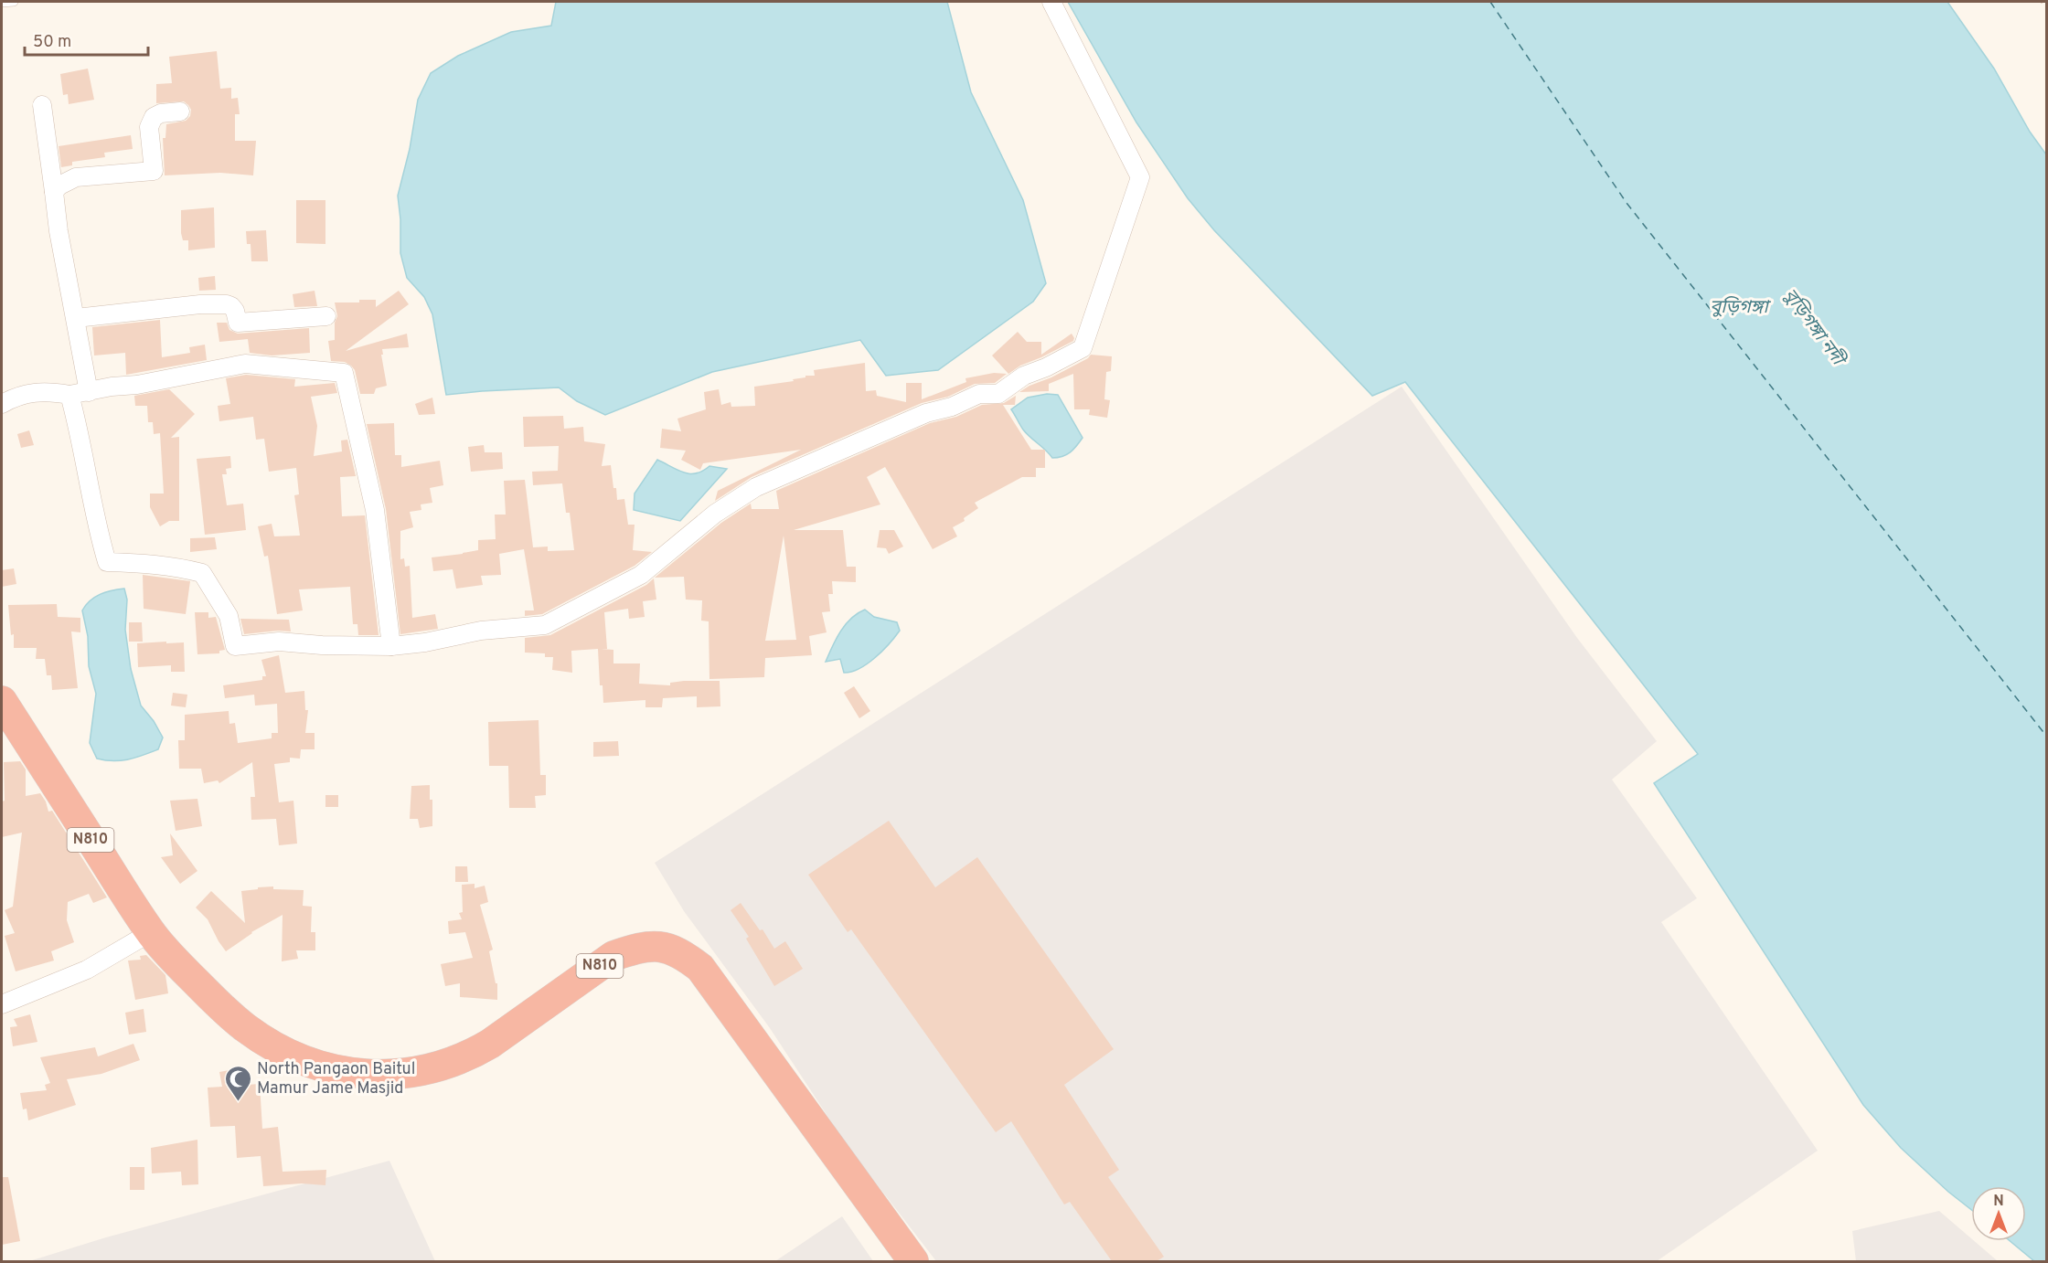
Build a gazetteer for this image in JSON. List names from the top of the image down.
{
  "streets": {
    "highway": ["N810"]
  },
  "water": ["বুড়িগঙ্গা", "বুড়িগঙ্গা নদী"],
  "places": {
    "mosque": ["North Pangaon Baitul Mamur Jame Masjid"]
  },
  "scale_bar": "50 m",
  "north": "top"
}
